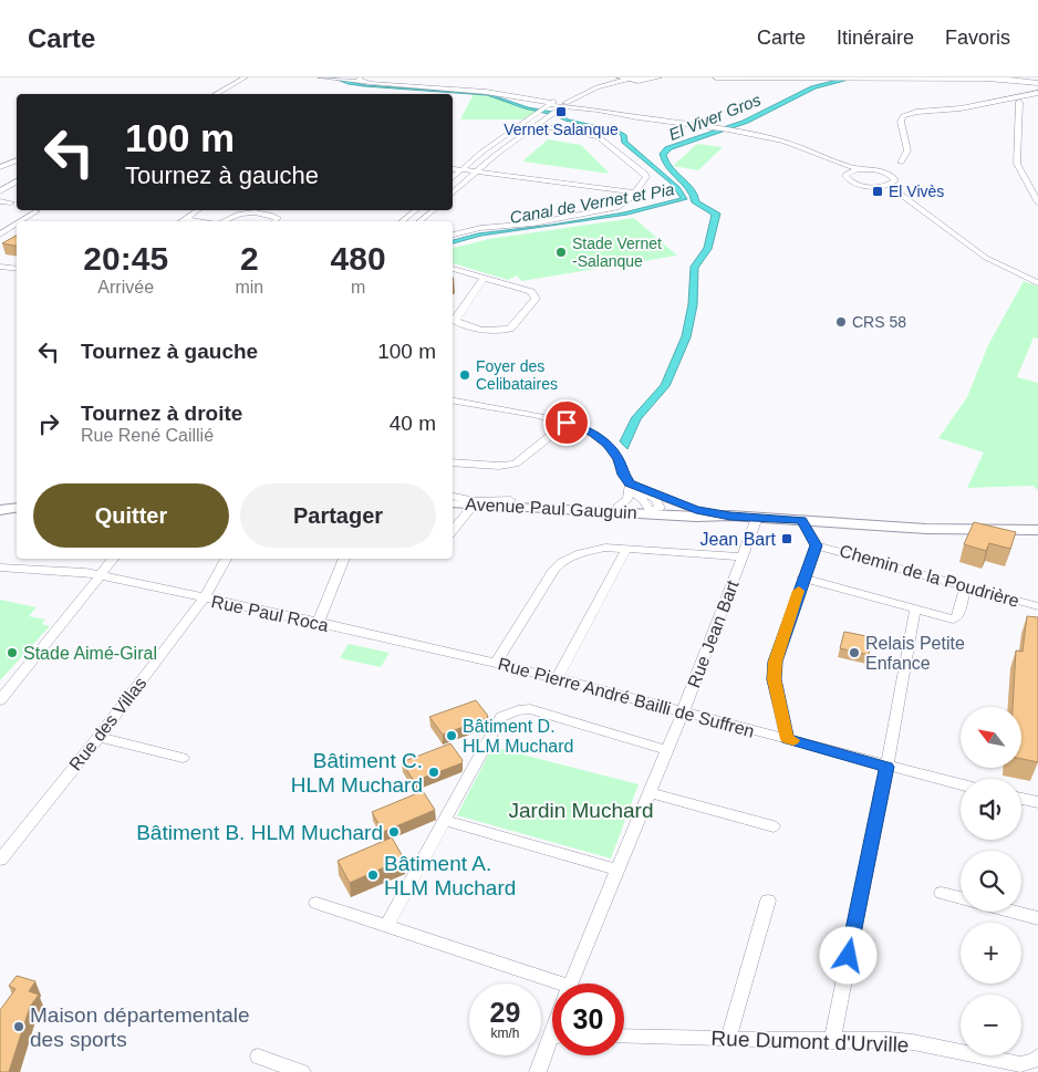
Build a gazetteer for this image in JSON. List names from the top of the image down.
{
  "streets": {
    "street": [
      "Avenue Paul Gauguin",
      "Chemin de la Poudrière",
      "Rue Paul Roca",
      "Rue Jean Bart",
      "Rue Pierre André Bailli de Suffren",
      "Rue des Villas",
      "Rue Dumont d'Urville"
    ]
  },
  "crossings": [
    ["Rue Paul Roca", "Rue Pierre André Bailli de Suffren"],
    ["Rue Paul Roca", "Rue des Villas"],
    ["Rue Jean Bart", "Rue Pierre André Bailli de Suffren"]
  ],
  "water": ["El Viver Gros", "Canal de Vernet et Pia"],
  "parks": ["Jardin Muchard"],
  "places": {
    "transit": ["Vernet Salanque", "El Vivès", "Jean Bart"],
    "other": [
      "Stade Vernet -Salanque",
      "CRS 58",
      "Foyer des Celibataires",
      "Stade Aimé-Giral",
      "Relais Petite Enfance",
      "Bâtiment D. HLM Muchard",
      "Bâtiment C. HLM Muchard",
      "Bâtiment B. HLM Muchard",
      "Bâtiment A. HLM Muchard",
      "Maison départementale des sports"
    ]
  },
  "north": "top left",
  "page": {
    "header": "Carte",
    "nav": ["Carte", "Itinéraire", "Favoris"],
    "turn": ["100 m", "Tournez à gauche"],
    "eta": [
      "20:45",
      "Arrivée",
      "2",
      "min",
      "480",
      "m"
    ],
    "list": [
      {
        "name": "Tournez à gauche",
        "value": "100 m"
      },
      {
        "name": "Tournez à droite",
        "note": "Rue René Caillié",
        "value": "40 m"
      }
    ],
    "buttons": ["Quitter", "Partager"],
    "map_buttons": ["+", "−"],
    "speed": "29 km/h",
    "limit": "30"
  }
}
